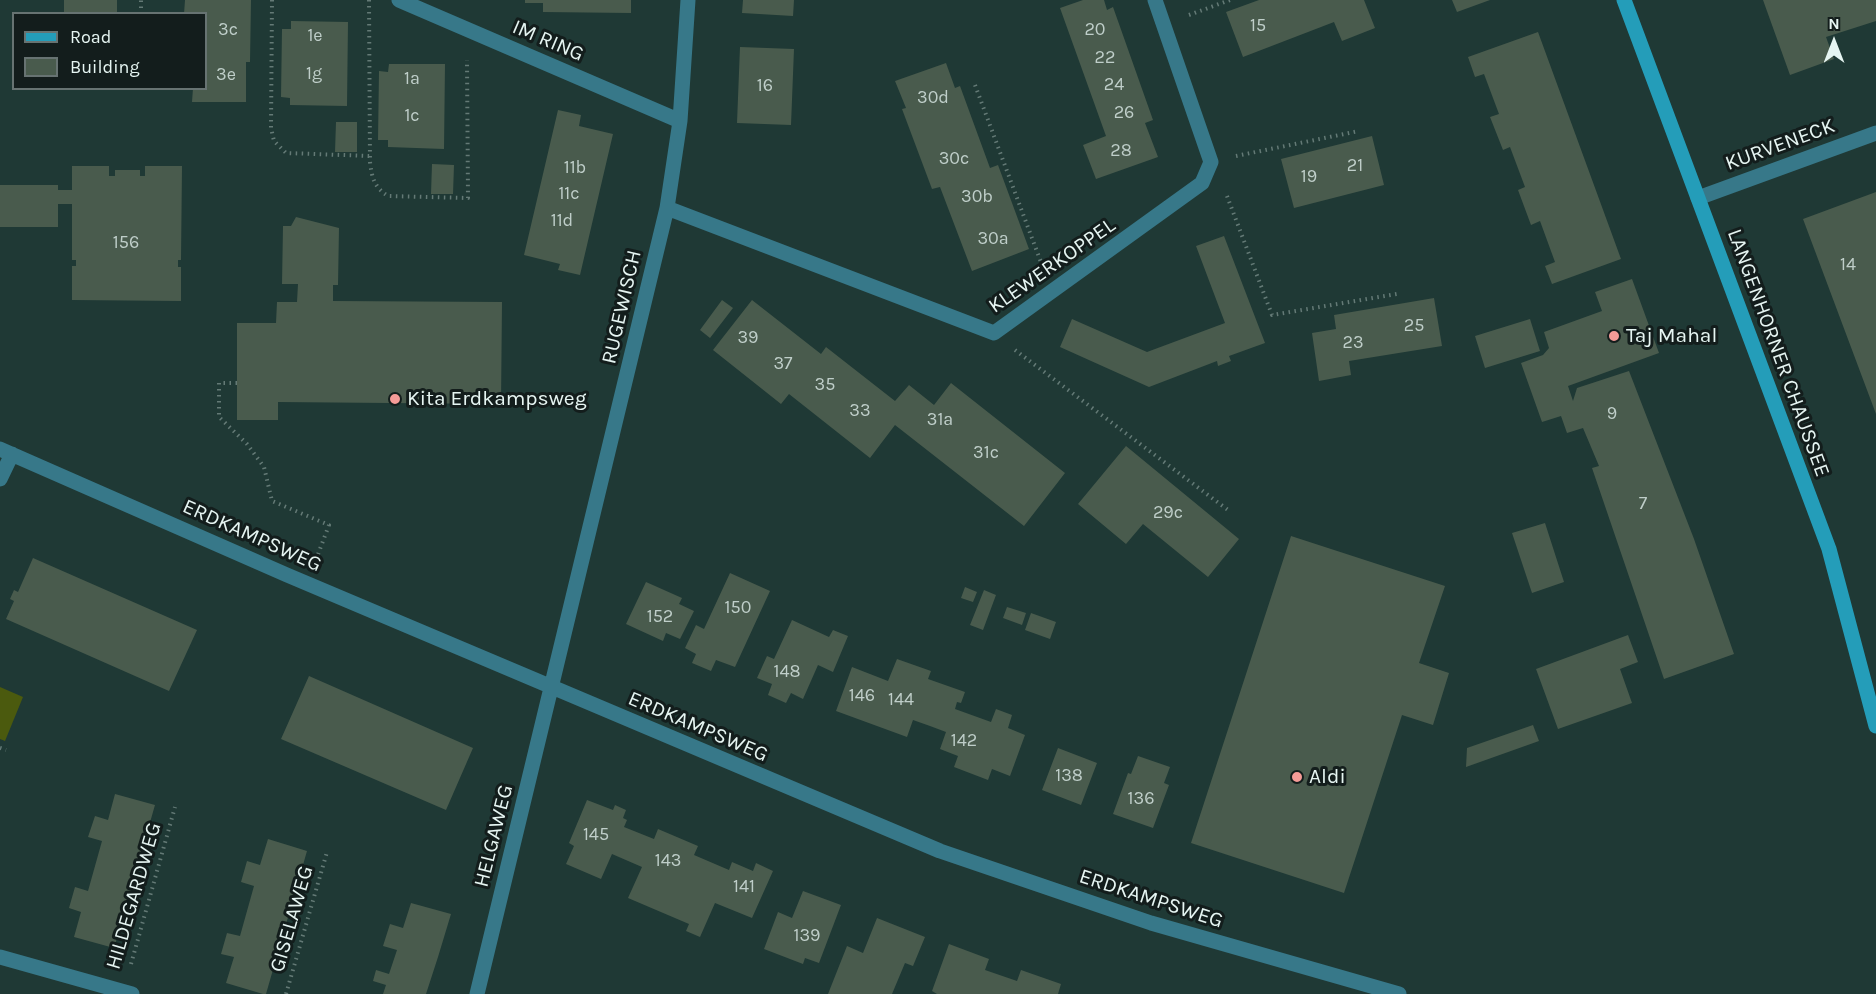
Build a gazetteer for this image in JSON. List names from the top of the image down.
{
  "streets": {
    "main road": ["LANGENHORNER CHAUSSEE"],
    "street": [
      "IM RING",
      "KURVENECK",
      "KLEWERKOPPEL",
      "RUGEWISCH",
      "ERDKAMPSWEG",
      "HELGAWEG"
    ],
    "path": ["HILDEGARDWEG", "GISELAWEG"]
  },
  "crossings": [
    ["IM RING", "RUGEWISCH"],
    ["KURVENECK", "LANGENHORNER CHAUSSEE"],
    ["KLEWERKOPPEL", "RUGEWISCH"],
    ["RUGEWISCH", "ERDKAMPSWEG"],
    ["RUGEWISCH", "HELGAWEG"],
    ["ERDKAMPSWEG", "HELGAWEG"]
  ],
  "places": ["Taj Mahal", "Kita Erdkampsweg", "Aldi"],
  "house_numbers": [
    "15",
    "3c",
    "20",
    "1e",
    "22",
    "1g",
    "3e",
    "1a",
    "24",
    "16",
    "30d",
    "26",
    "1c",
    "28",
    "30c",
    "21",
    "11b",
    "19",
    "11c",
    "30b",
    "11d",
    "30a",
    "156",
    "14",
    "25",
    "39",
    "23",
    "37",
    "35",
    "33",
    "9",
    "31a",
    "31c",
    "7",
    "29c",
    "150",
    "152",
    "148",
    "146",
    "144",
    "142",
    "138",
    "136",
    "145",
    "143",
    "141",
    "139"
  ],
  "legend": ["Road", "Building"],
  "north": "top"
}
